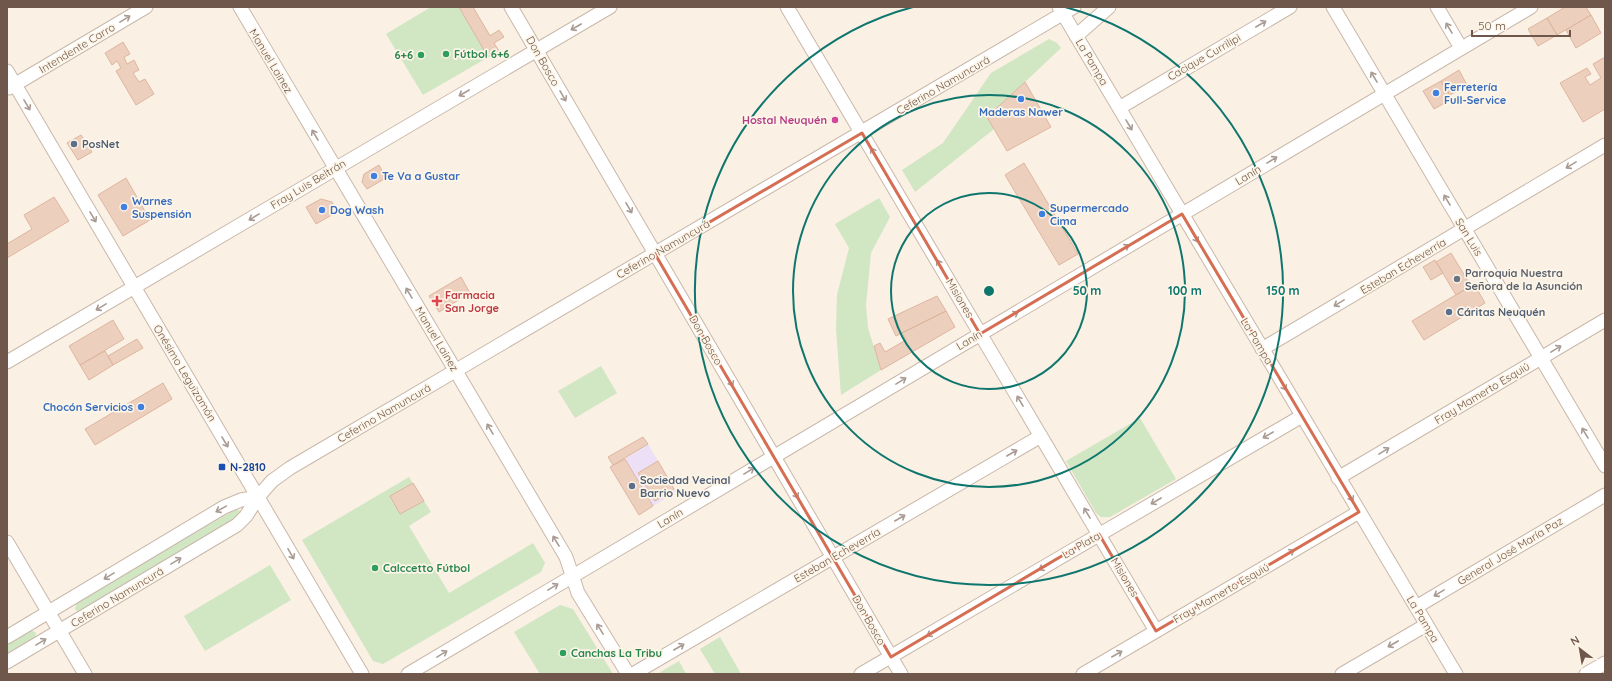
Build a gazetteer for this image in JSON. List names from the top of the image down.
{
  "streets": {
    "street": [
      "Intendente Carro",
      "Cacique Currilipi",
      "Manuel Lainez",
      "Don Bosco",
      "La Pampa",
      "Ceferino Namuncurá",
      "Lanín",
      "Fray Luis Beltrán",
      "San Luis",
      "Esteban Echeverría",
      "Misiones",
      "Onésimo Leguizamón",
      "Fray Mamerto Esquiú",
      "La Plata",
      "General José María Paz"
    ]
  },
  "crossings": [
    ["Intendente Carro", "Onésimo Leguizamón"],
    ["Cacique Currilipi", "La Pampa"],
    ["Manuel Lainez", "Ceferino Namuncurá"],
    ["Manuel Lainez", "Lanín"],
    ["Manuel Lainez", "Fray Luis Beltrán"],
    ["Don Bosco", "Ceferino Namuncurá"],
    ["Don Bosco", "Lanín"],
    ["Don Bosco", "Fray Luis Beltrán"],
    ["Don Bosco", "Esteban Echeverría"],
    ["Don Bosco", "La Plata"],
    ["La Pampa", "Ceferino Namuncurá"],
    ["La Pampa", "Lanín"],
    ["La Pampa", "Esteban Echeverría"],
    ["La Pampa", "Fray Mamerto Esquiú"],
    ["La Pampa", "La Plata"],
    ["La Pampa", "General José María Paz"],
    ["Ceferino Namuncurá", "Misiones"],
    ["Ceferino Namuncurá", "Onésimo Leguizamón"],
    ["Lanín", "San Luis"],
    ["Lanín", "Misiones"],
    ["Fray Luis Beltrán", "Onésimo Leguizamón"],
    ["San Luis", "Esteban Echeverría"],
    ["San Luis", "Fray Mamerto Esquiú"],
    ["Esteban Echeverría", "Misiones"],
    ["Misiones", "Fray Mamerto Esquiú"],
    ["Misiones", "La Plata"]
  ],
  "one_way": [
    "Intendente Carro",
    "Cacique Currilipi",
    "Manuel Lainez",
    "Don Bosco",
    "La Pampa",
    "Lanín",
    "Fray Luis Beltrán",
    "San Luis",
    "Misiones",
    "Onésimo Leguizamón",
    "Fray Mamerto Esquiú",
    "La Plata",
    "General José María Paz"
  ],
  "places": {
    "other": [
      "Fútbol 6+6",
      "6+6",
      "Ferretería Full-Service",
      "Maderas Nawer",
      "Hostal Neuquén",
      "PosNet",
      "Te Va a Gustar",
      "Warnes Suspensión",
      "Dog Wash",
      "Supermercado Cima",
      "Parroquia Nuestra Señora de la Asunción",
      "Cáritas Neuquén",
      "Chocón Servicios",
      "Sociedad Vecinal Barrio Nuevo",
      "Calccetto Fútbol",
      "Canchas La Tribu"
    ],
    "health": ["Farmacia San Jorge"],
    "transit": ["N-2810"]
  },
  "scale_bar": "50 m",
  "north": "top left",
  "rings": ["50 m", "100 m", "150 m"]
}
